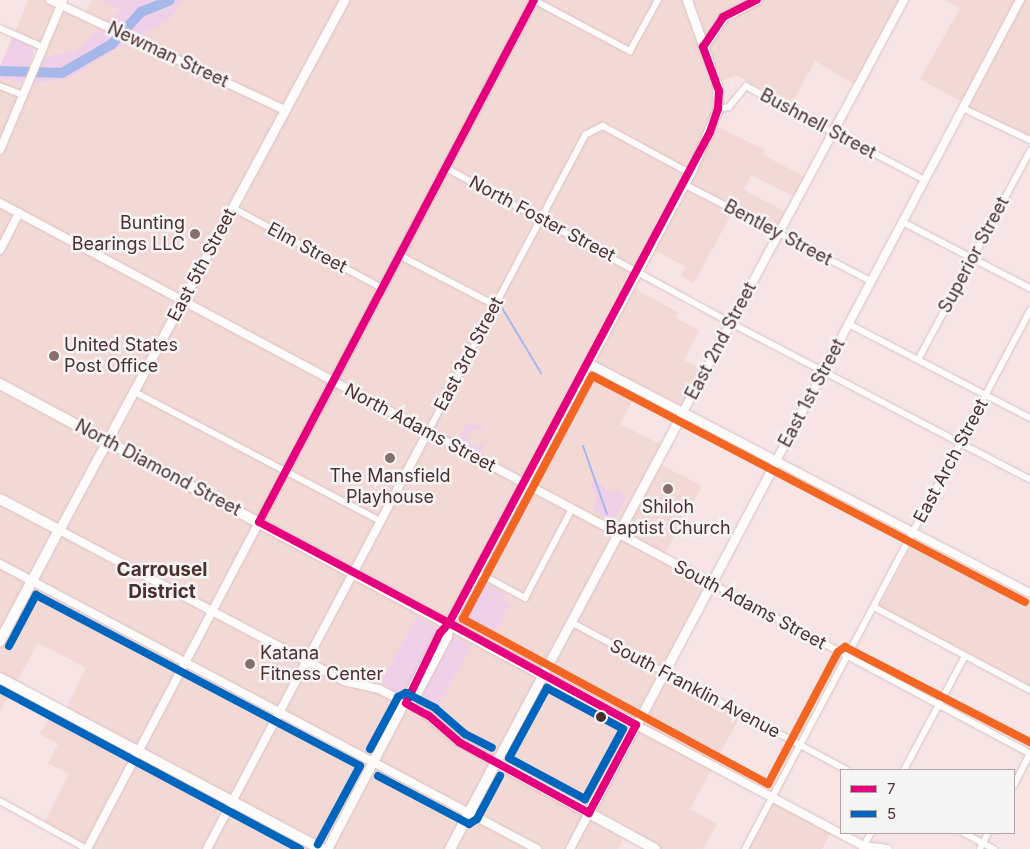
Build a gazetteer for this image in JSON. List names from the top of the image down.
{
  "streets": {
    "highway": ["East 1st Street", "North Diamond Street"],
    "main road": ["East 5th Street", "East 2nd Street"],
    "street": [
      "Newman Street",
      "Bushnell Street",
      "North Foster Street",
      "Bentley Street",
      "Elm Street",
      "Superior Street",
      "East 3rd Street",
      "North Adams Street",
      "East Arch Street",
      "South Adams Street",
      "South Franklin Avenue"
    ]
  },
  "crossings": [
    ["Newman Street", "East 5th Street"],
    ["Bushnell Street", "East 2nd Street"],
    ["Bushnell Street", "East 1st Street"],
    ["North Foster Street", "East 2nd Street"],
    ["North Foster Street", "East 3rd Street"],
    ["North Foster Street", "East 1st Street"],
    ["North Foster Street", "East Arch Street"],
    ["Bentley Street", "East 2nd Street"],
    ["Bentley Street", "East 1st Street"],
    ["Elm Street", "East 5th Street"],
    ["East 5th Street", "North Adams Street"],
    ["East 5th Street", "North Diamond Street"],
    ["East 2nd Street", "North Diamond Street"],
    ["East 2nd Street", "South Adams Street"],
    ["East 2nd Street", "South Franklin Avenue"],
    ["East 3rd Street", "North Adams Street"],
    ["East 3rd Street", "North Diamond Street"],
    ["East 1st Street", "North Diamond Street"],
    ["East 1st Street", "South Adams Street"],
    ["East 1st Street", "South Franklin Avenue"],
    ["North Adams Street", "South Adams Street"],
    ["East Arch Street", "South Adams Street"],
    ["East Arch Street", "South Franklin Avenue"]
  ],
  "districts": ["Carrousel District"],
  "places": [
    "Bunting Bearings LLC",
    "United States Post Office",
    "The Mansfield Playhouse",
    "Shiloh Baptist Church",
    "Katana Fitness Center"
  ],
  "lines": ["transit line 7", "transit line 5"],
  "legend": ["7", "5"]
}
